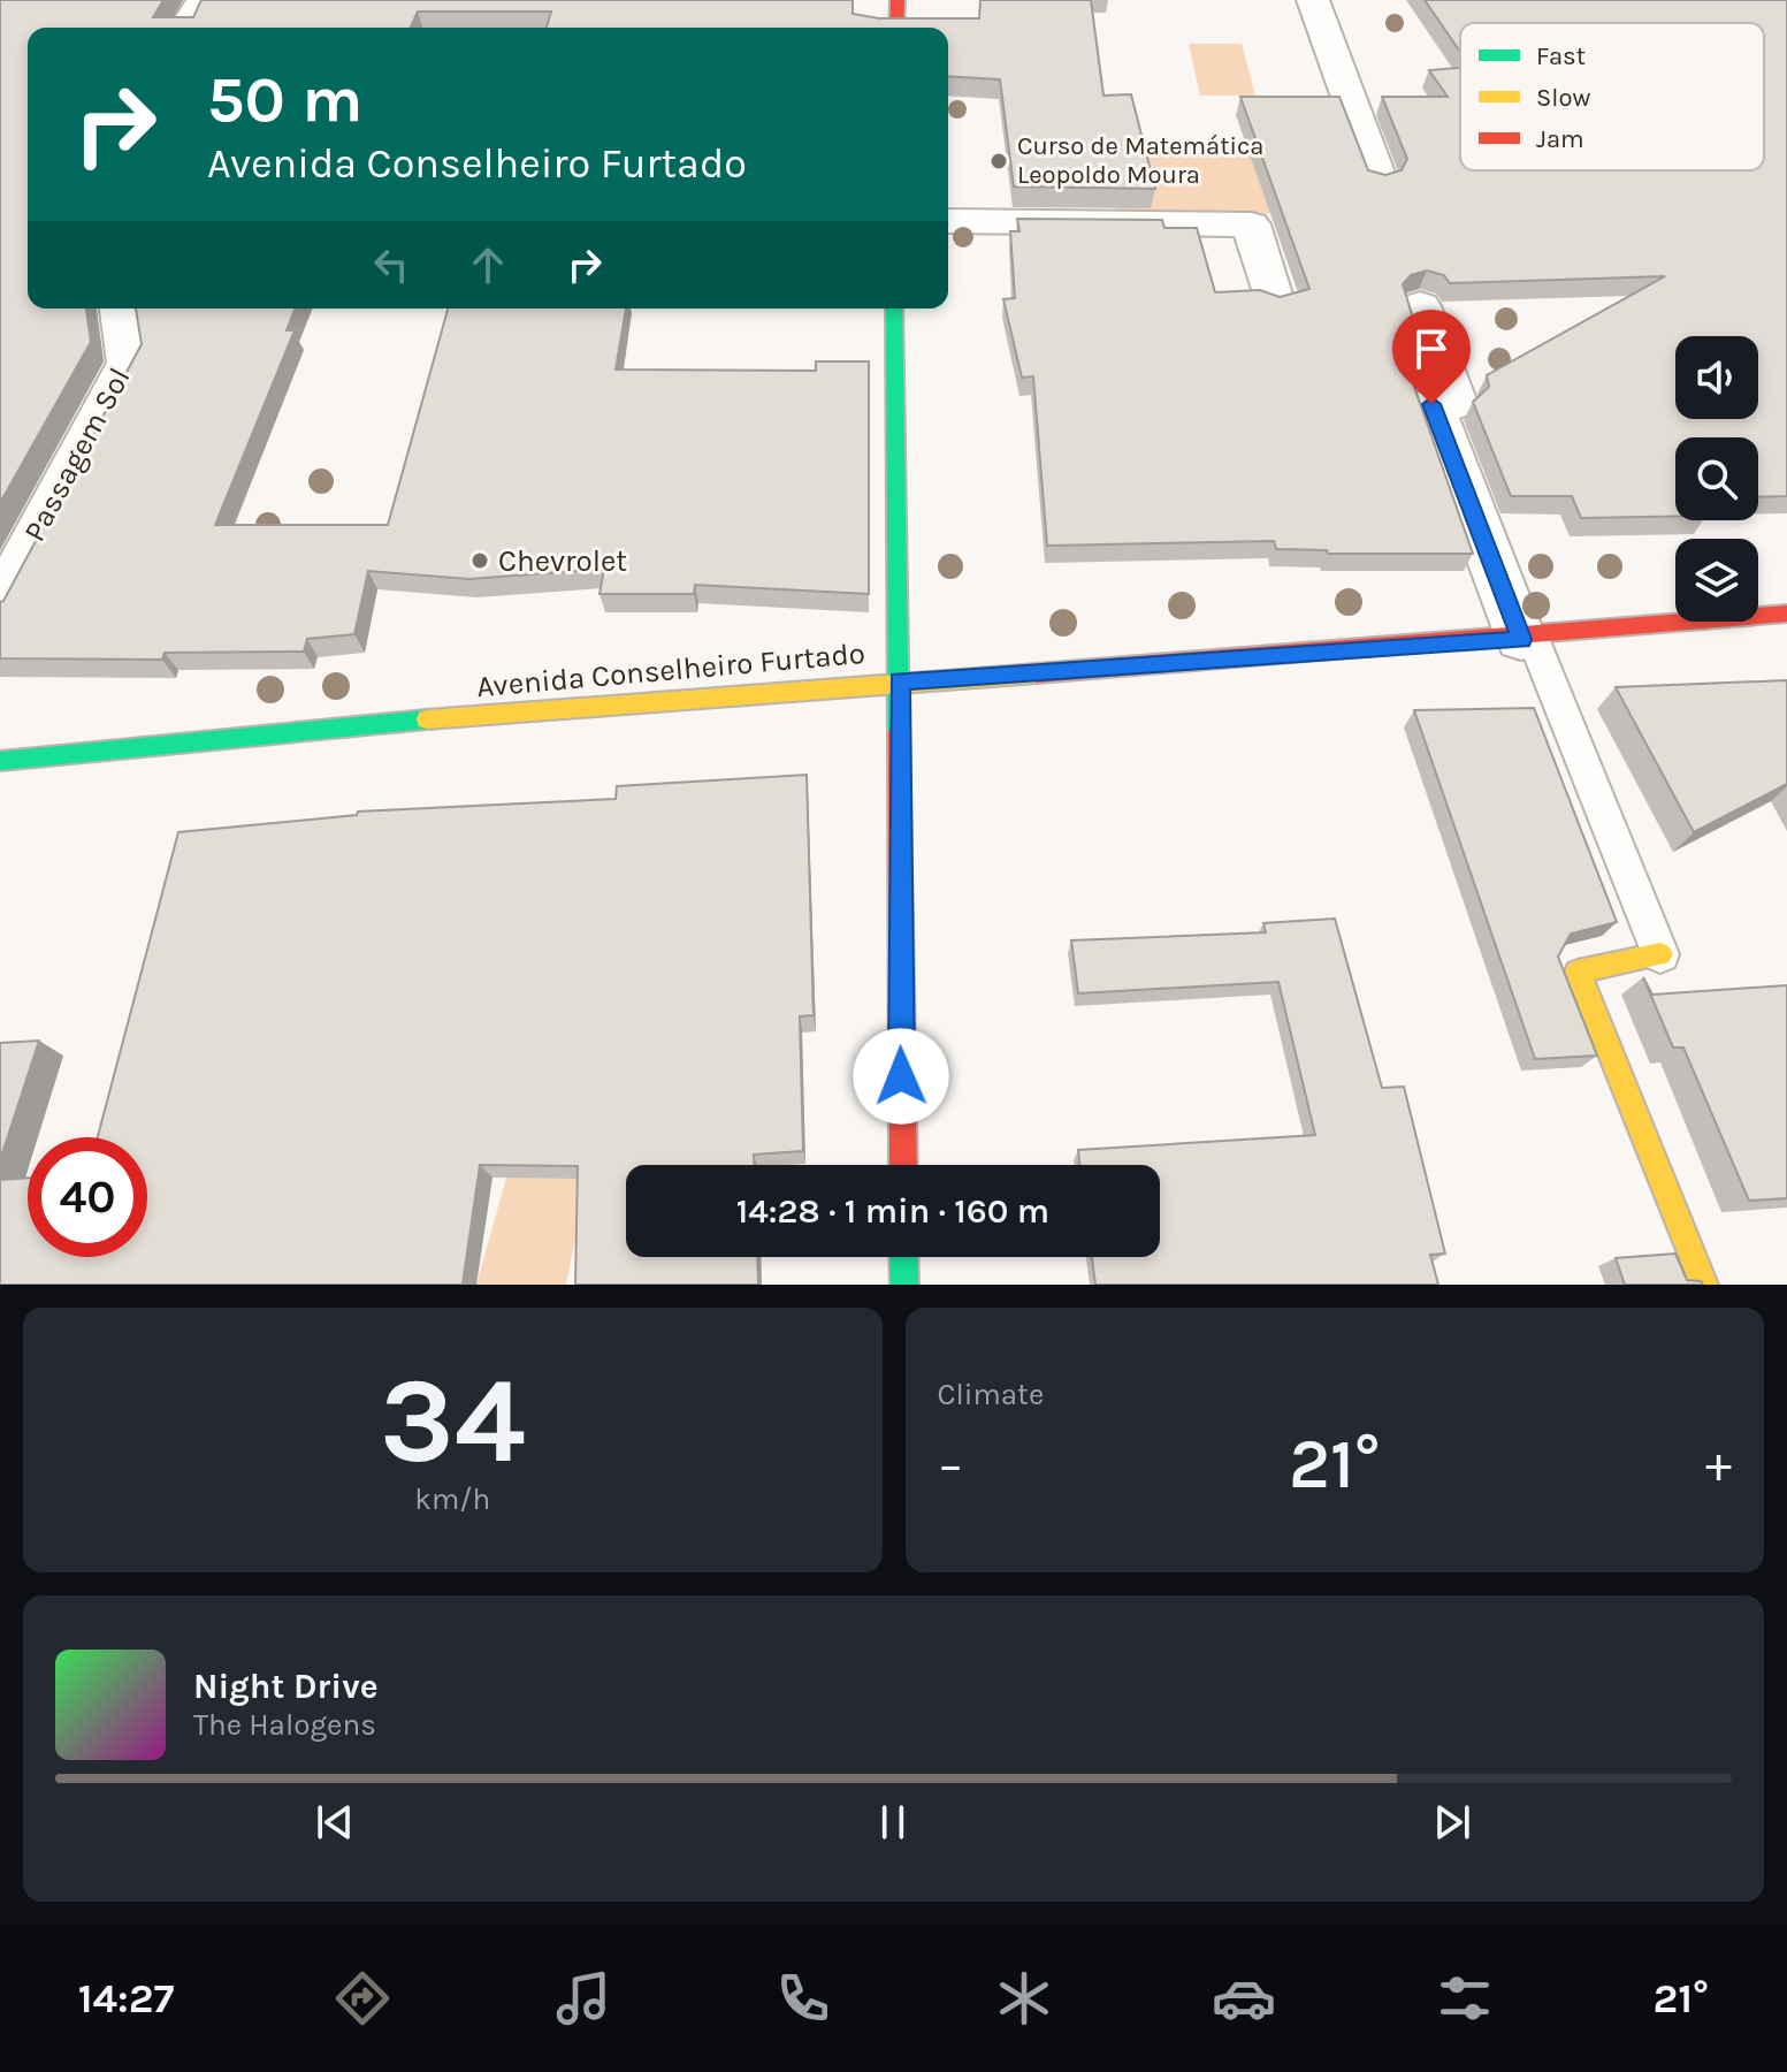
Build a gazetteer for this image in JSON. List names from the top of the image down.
{
  "streets": {
    "main road": ["Avenida Conselheiro Furtado"],
    "street": ["Passagem Sol"]
  },
  "places": ["Curso de Matemática Leopoldo Moura", "Chevrolet"],
  "legend": ["Fast", "Slow", "Jam"],
  "page": {
    "turn": ["50 m", "Avenida Conselheiro Furtado"],
    "limit": "40",
    "trip": "14:28 · 1 min · 160 m",
    "tile": [
      ["34", "km/h"],
      "Climate"
    ],
    "heat": ["−", "21°", "+"],
    "song": ["Night Drive", "The Halogens"],
    "tabs": ["14:27", "21°"]
  }
}
